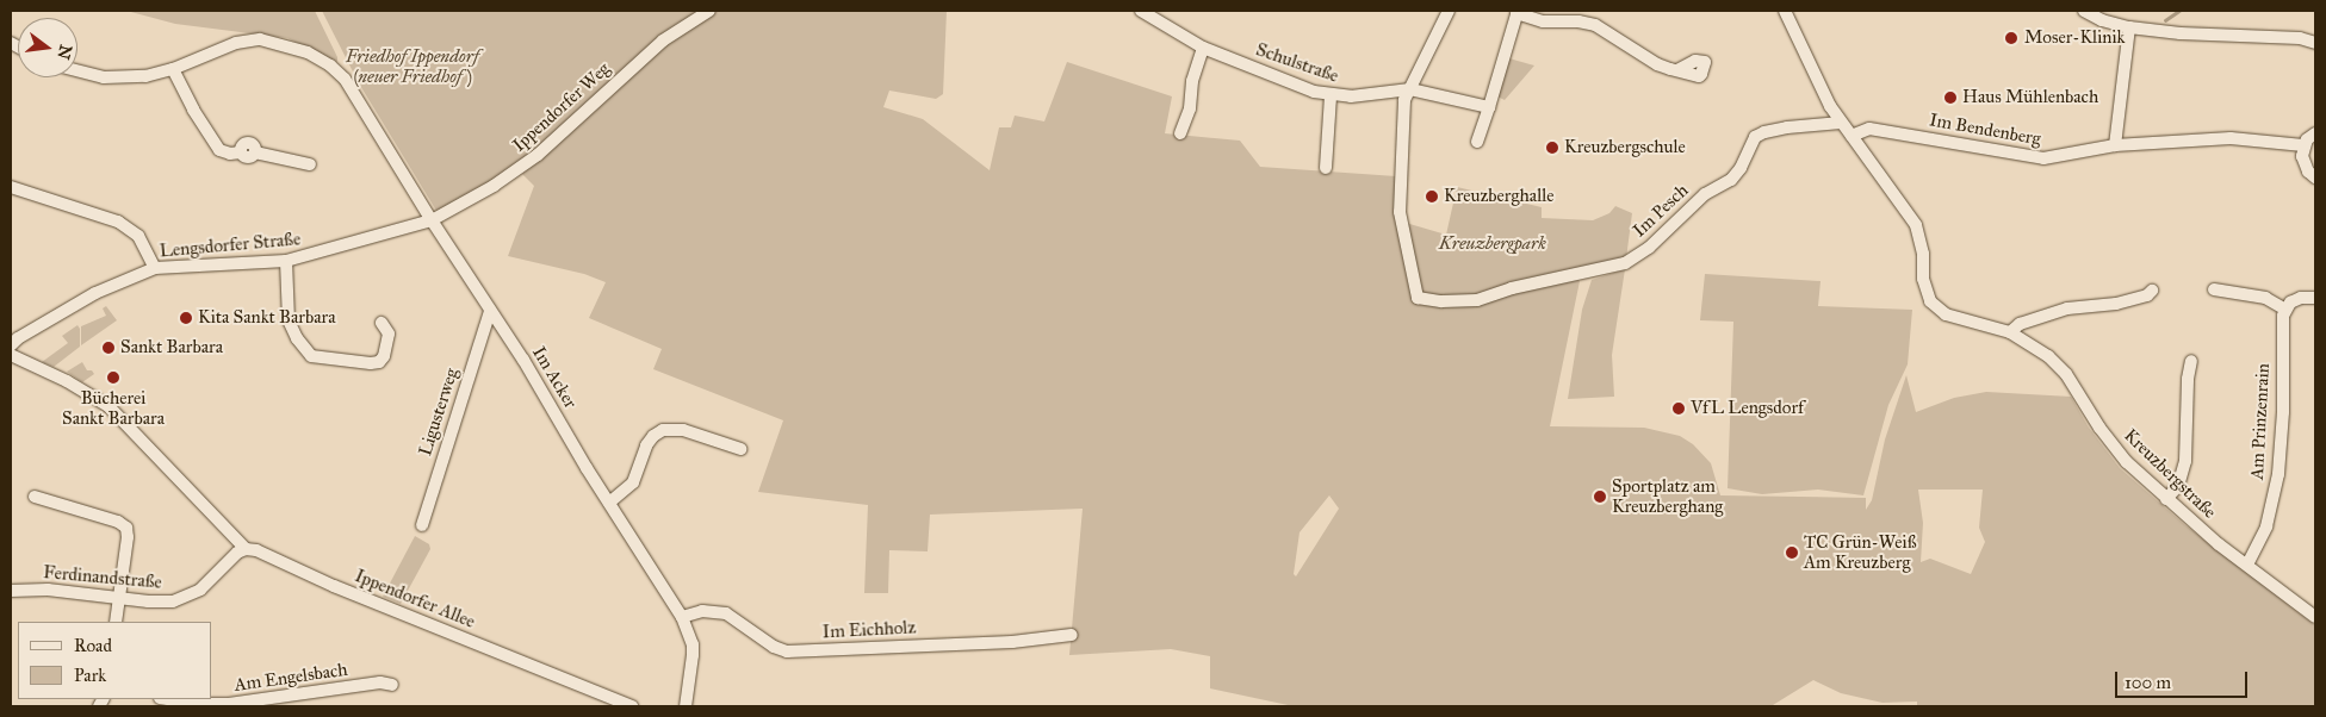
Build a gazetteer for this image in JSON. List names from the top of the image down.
{
  "streets": {
    "street": [
      "Schulstraße",
      "Ippendorfer Weg",
      "Im Bendenberg",
      "Im Pesch",
      "Lengsdorfer Straße",
      "Im Acker",
      "Ligusterweg",
      "Am Prinzenrain",
      "Kreuzbergstraße",
      "Ferdinandstraße",
      "Ippendorfer Allee",
      "Im Eichholz",
      "Am Engelsbach"
    ]
  },
  "crossings": [
    ["Schulstraße", "Im Pesch"],
    ["Ippendorfer Weg", "Lengsdorfer Straße"],
    ["Ippendorfer Weg", "Im Acker"],
    ["Im Bendenberg", "Kreuzbergstraße"],
    ["Im Pesch", "Kreuzbergstraße"],
    ["Lengsdorfer Straße", "Im Acker"],
    ["Im Acker", "Ligusterweg"],
    ["Im Acker", "Im Eichholz"],
    ["Am Prinzenrain", "Kreuzbergstraße"],
    ["Ferdinandstraße", "Ippendorfer Allee"]
  ],
  "parks": ["Friedhof Ippendorf (neuer Friedhof)", "Kreuzbergpark"],
  "places": [
    "Moser-Klinik",
    "Haus Mühlenbach",
    "Kreuzbergschule",
    "Kreuzberghalle",
    "Kita Sankt Barbara",
    "Sankt Barbara",
    "Bücherei Sankt Barbara",
    "VfL Lengsdorf",
    "Sportplatz am Kreuzberghang",
    "TC Grün-Weiß Am Kreuzberg"
  ],
  "legend": ["Road", "Park"],
  "scale_bar": "100 m",
  "north": "right"
}
